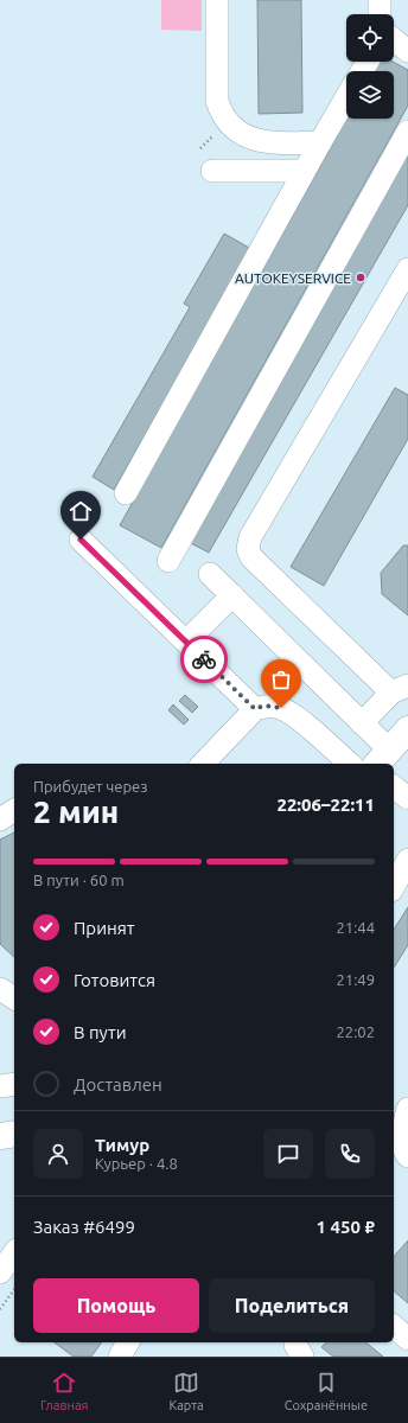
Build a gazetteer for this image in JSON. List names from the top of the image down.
{
  "places": ["AUTOKEYSERVICE"],
  "page": {
    "heading": ["2 мин", "Прибудет через", "22:06–22:11"],
    "panel": [
      "Тимур",
      "Курьер · 4.8",
      "Заказ #6499",
      "1 450 ₽"
    ],
    "bar": "В пути · 60 m",
    "list": [
      ["Принят", "21:44"],
      ["Готовится", "21:49"],
      ["В пути", "22:02"],
      "Доставлен"
    ],
    "buttons": ["Помощь", "Поделиться"],
    "tabs": ["Главная", "Карта", "Сохранённые"]
  }
}
